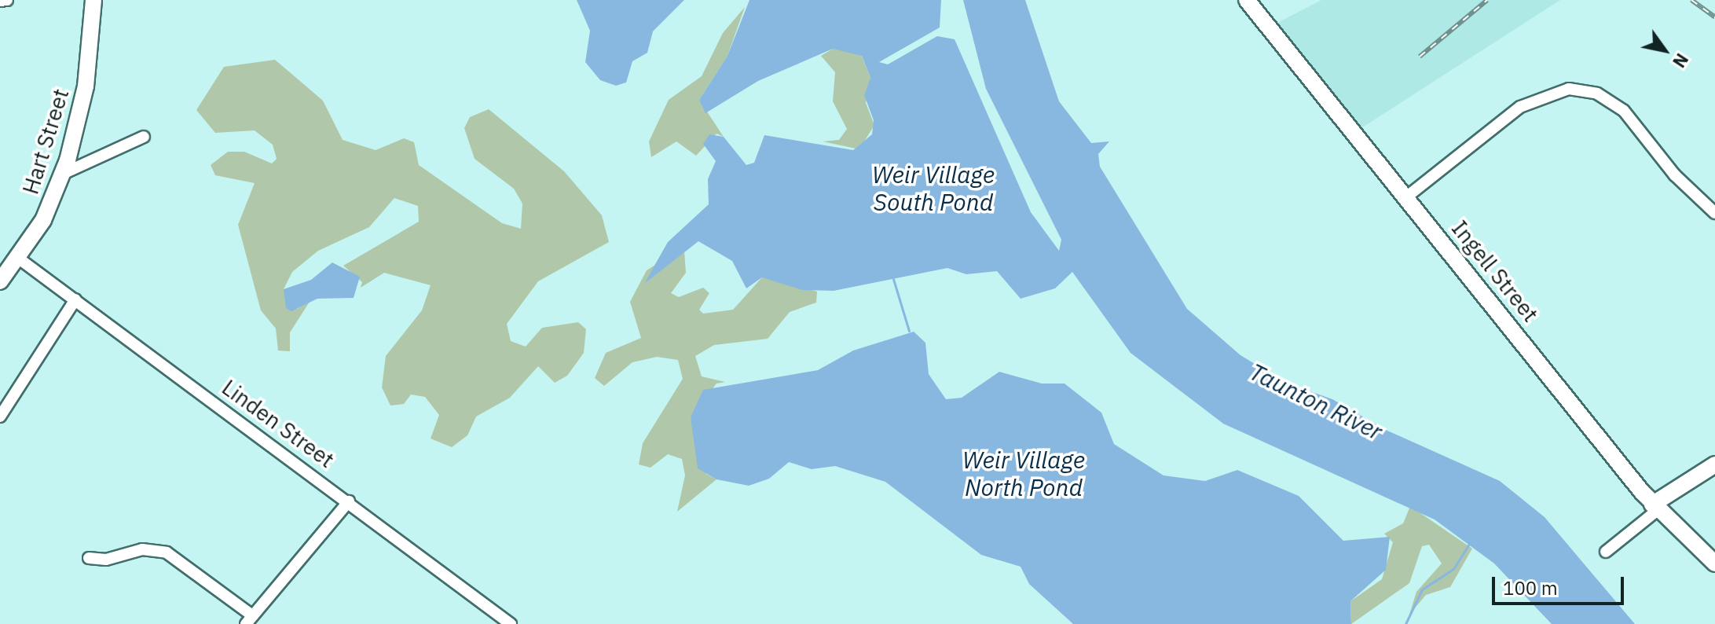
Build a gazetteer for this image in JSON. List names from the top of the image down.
{
  "streets": {
    "street": ["Hart Street", "Ingell Street", "Linden Street"]
  },
  "crossings": [
    ["Hart Street", "Linden Street"]
  ],
  "water": ["Weir Village South Pond", "Taunton River", "Weir Village North Pond"],
  "scale_bar": "100 m",
  "north": "bottom right"
}
